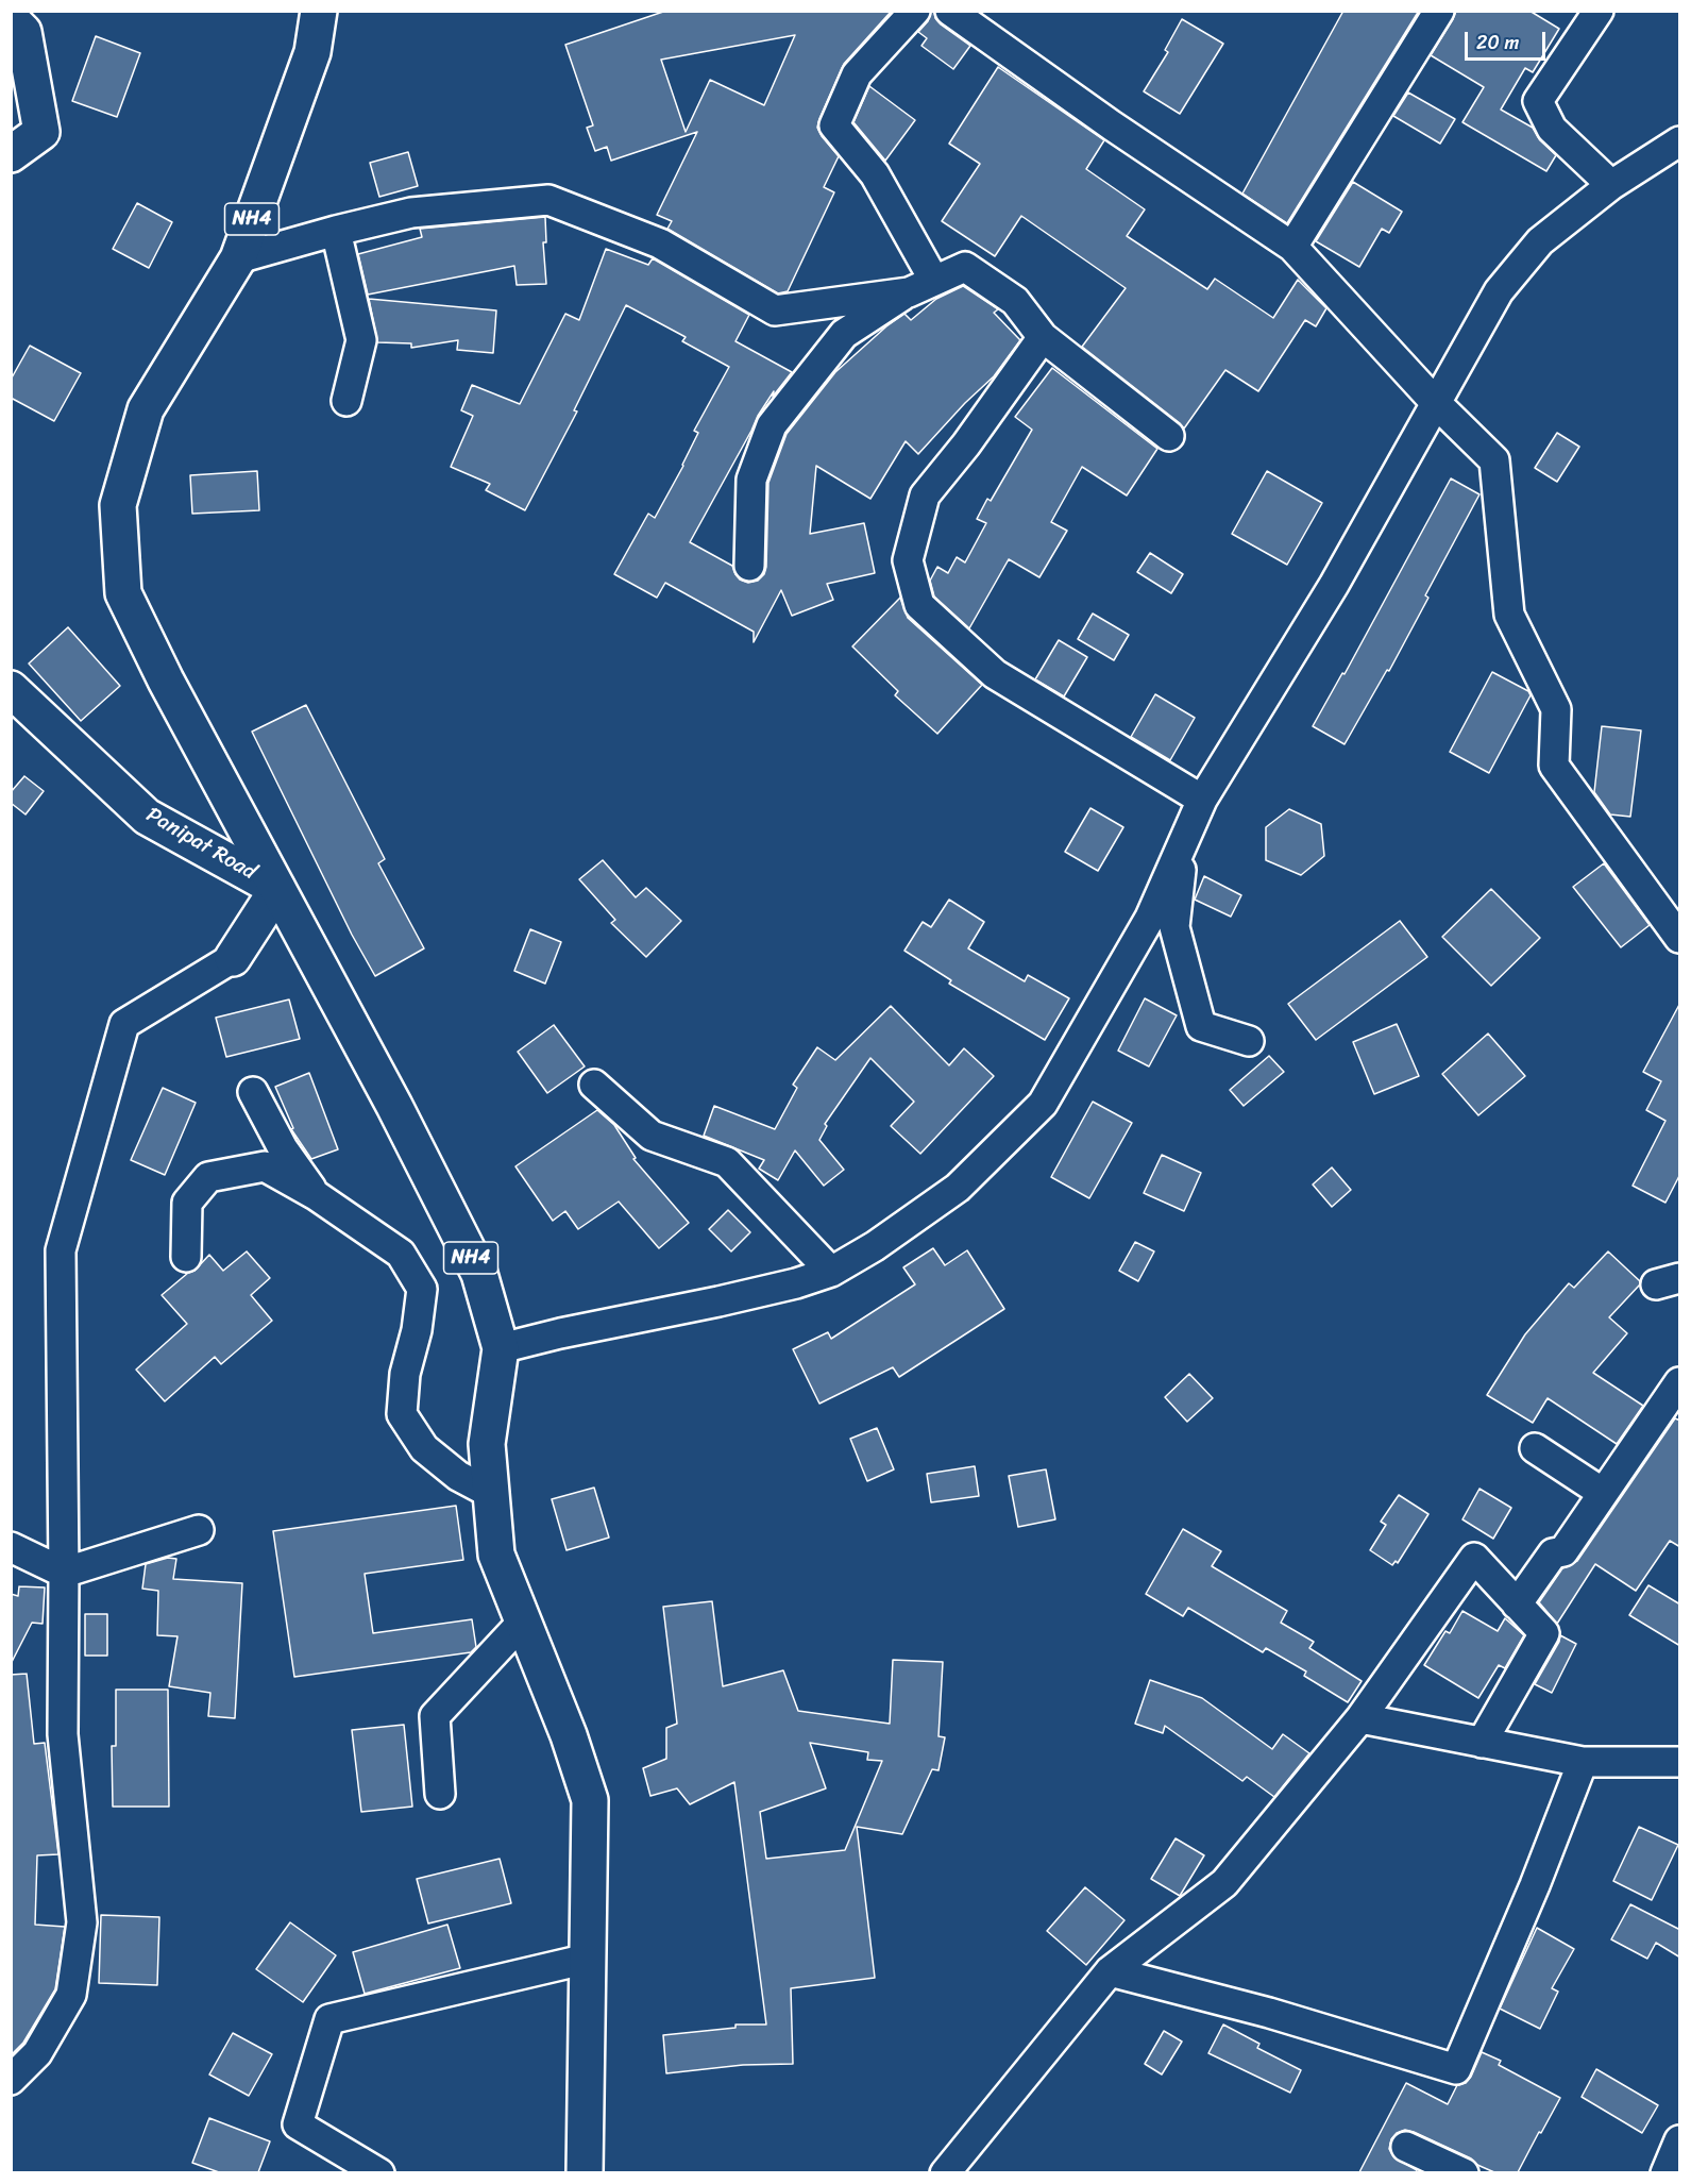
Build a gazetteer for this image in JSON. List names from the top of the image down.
{
  "streets": {
    "main road": ["NH4", "Panipat Road"]
  },
  "crossings": [
    ["NH4", "Panipat Road"]
  ],
  "scale_bar": "20 m"
}
